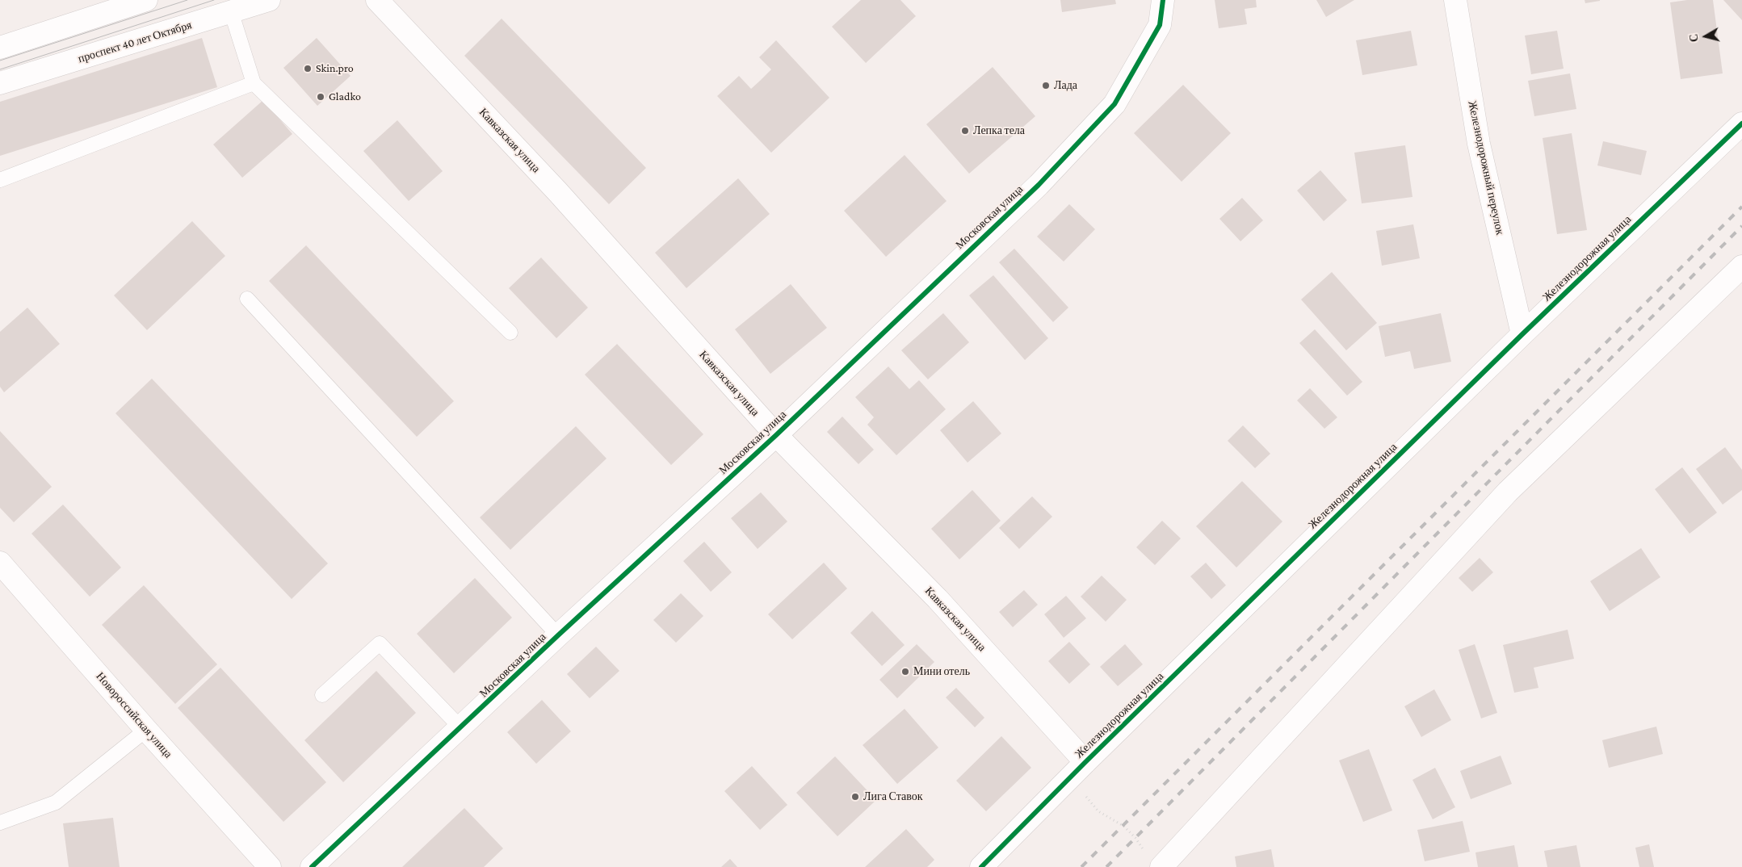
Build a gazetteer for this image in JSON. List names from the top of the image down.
{
  "streets": {
    "street": [
      "проспект 40 лет Октября",
      "Кавказская улица",
      "Железнодорожный переулок",
      "Московская улица",
      "Железнодорожная улица",
      "Новороссийская улица"
    ]
  },
  "crossings": [
    ["Кавказская улица", "Московская улица"],
    ["Кавказская улица", "Железнодорожная улица"],
    ["Железнодорожный переулок", "Железнодорожная улица"]
  ],
  "places": [
    "Skin.pro",
    "Лада",
    "Gladko",
    "Лепка тела",
    "Мини отель",
    "Лига Ставок"
  ],
  "north": "left"
}
